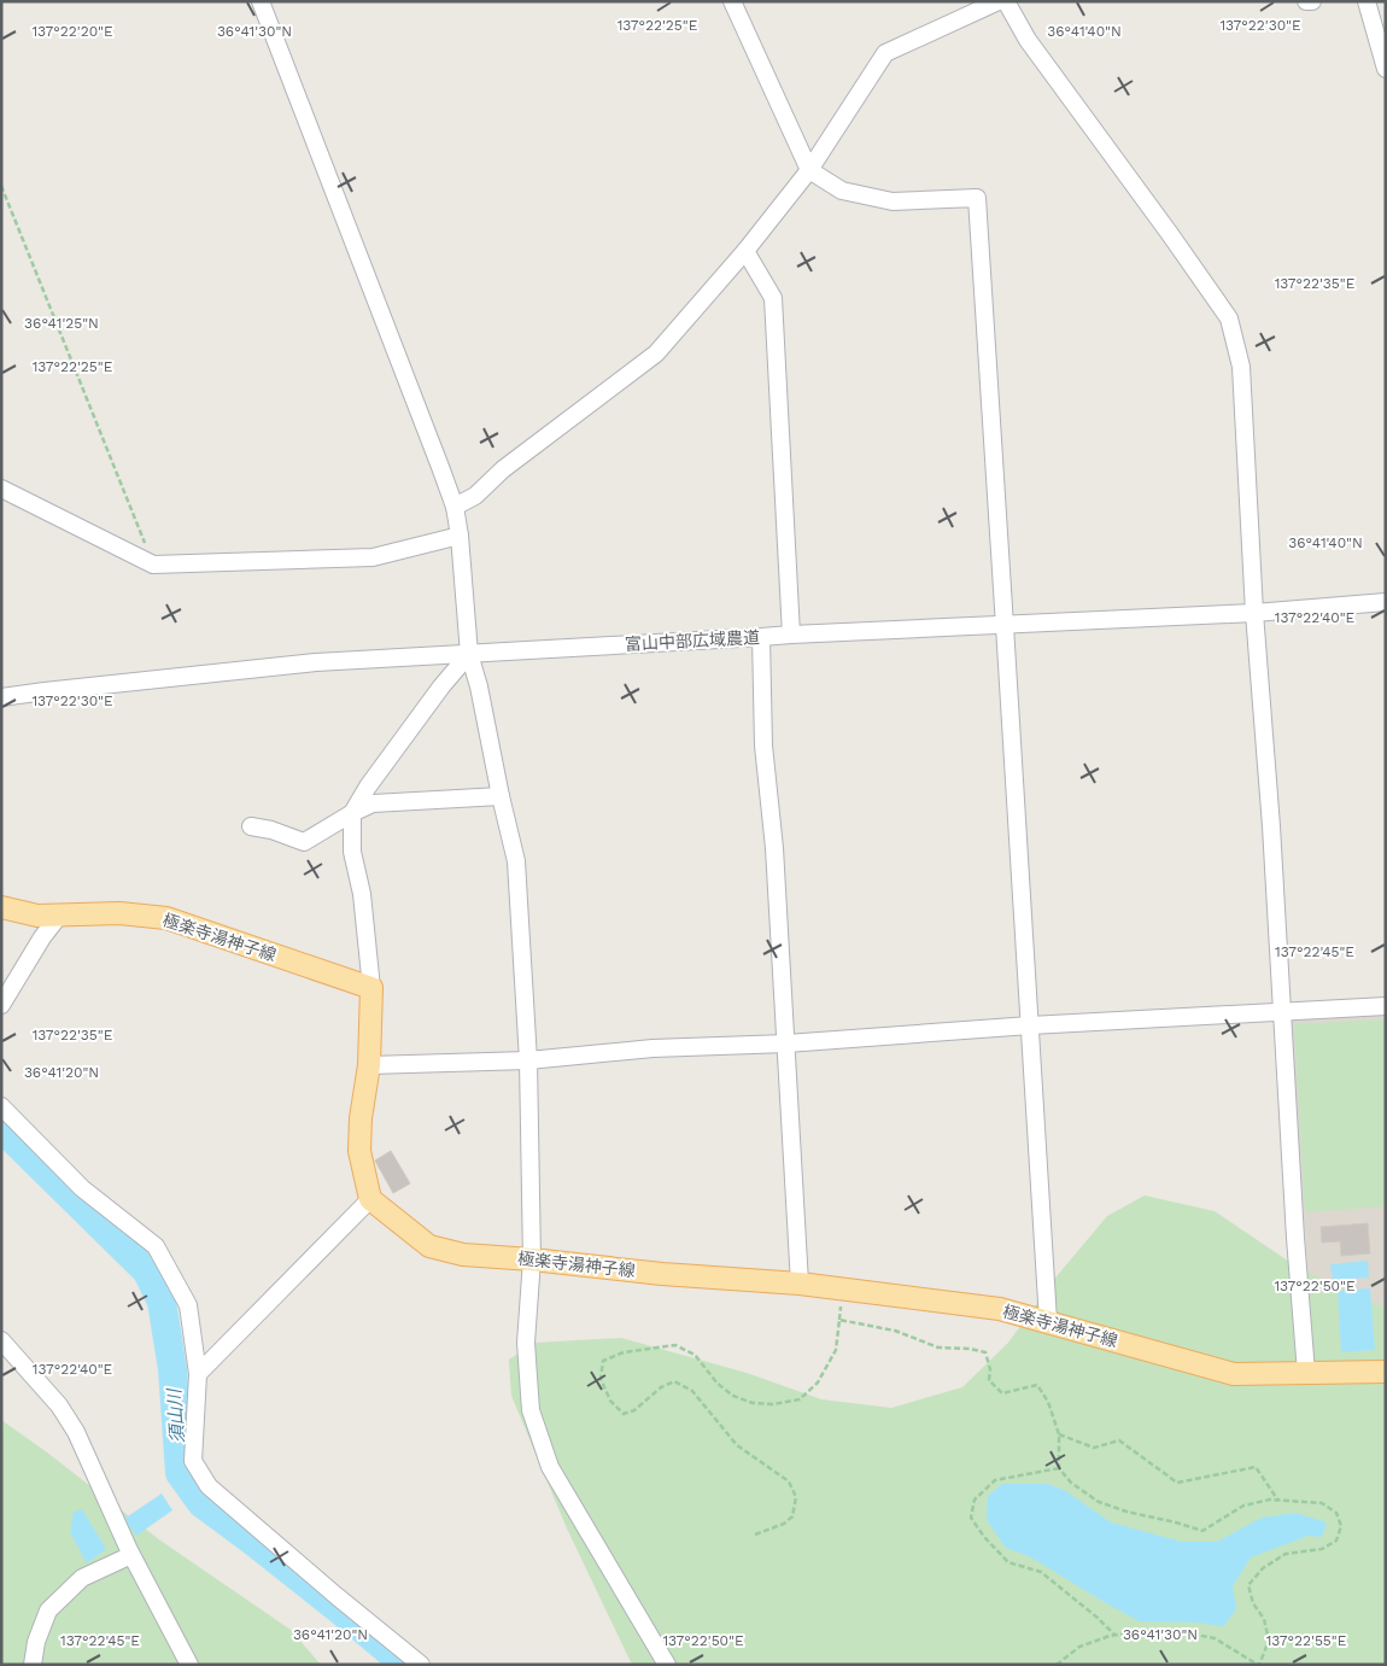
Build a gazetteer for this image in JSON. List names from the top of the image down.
{
  "streets": {
    "main road": ["極楽寺湯神子線"],
    "street": ["富山中部広域農道"]
  },
  "water": ["須山川"],
  "coordinates": [
    "137°22'25\"E",
    "137°22'30\"E",
    "36°41'30\"N",
    "36°41'40\"N",
    "137°22'20\"E",
    "137°22'35\"E",
    "36°41'25\"N",
    "137°22'40\"E",
    "137°22'45\"E",
    "36°41'20\"N",
    "137°22'50\"E",
    "137°22'55\"E"
  ]
}
